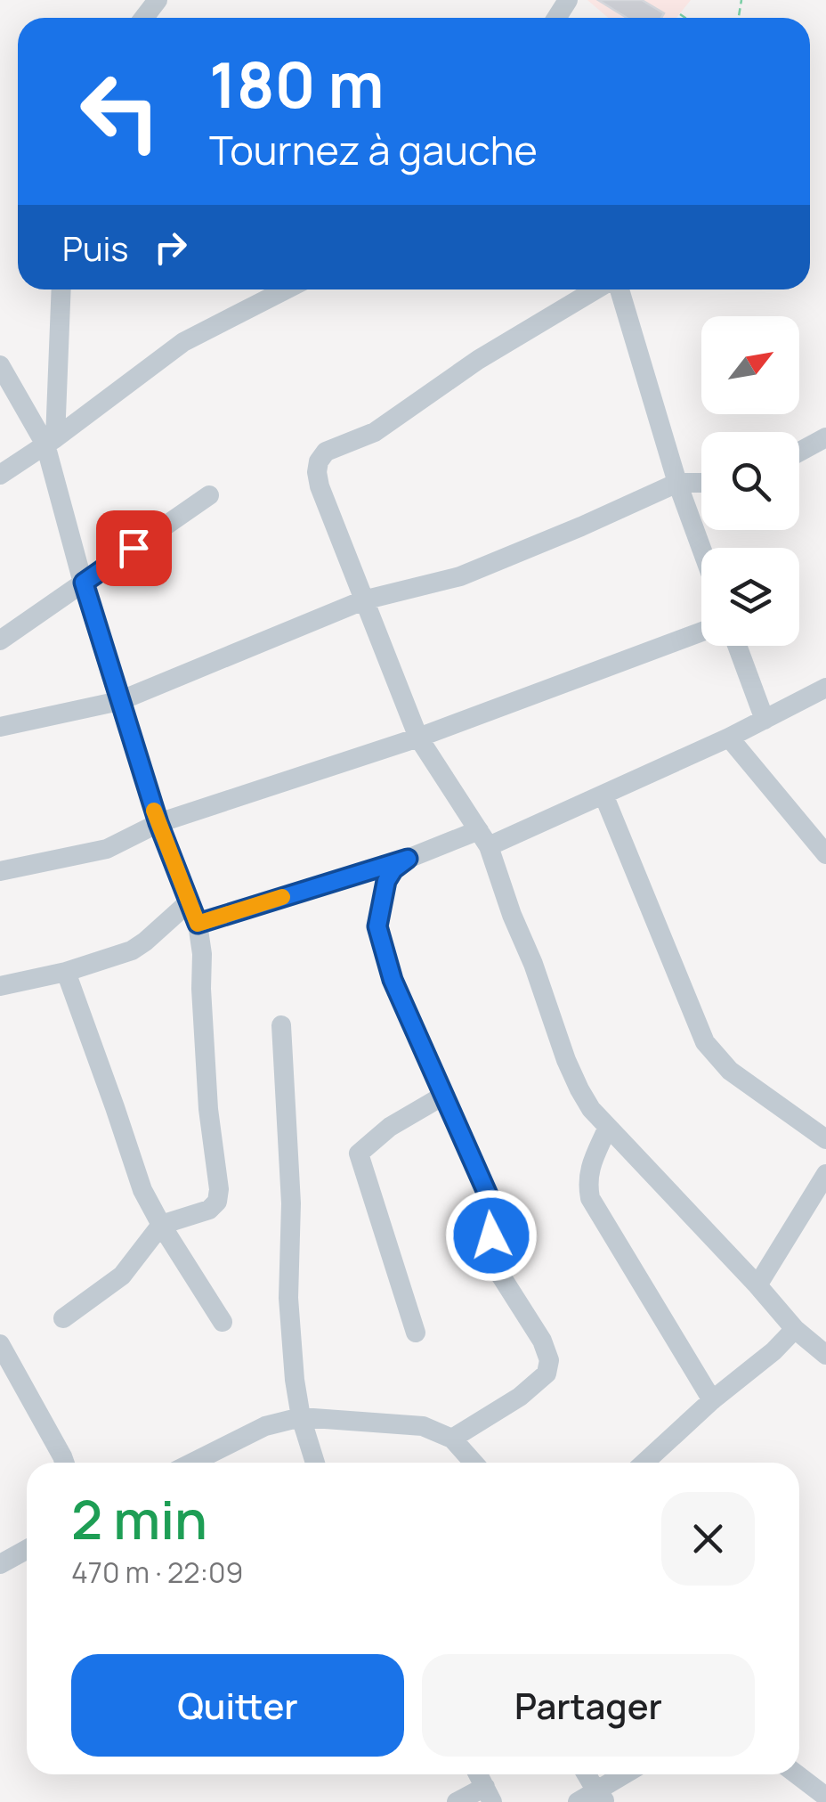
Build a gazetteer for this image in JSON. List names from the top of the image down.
{
  "north": "top right",
  "page": {
    "turn": ["180 m", "Tournez à gauche"],
    "then": "Puis",
    "heading": ["2 min", "470 m · 22:09"],
    "buttons": ["Quitter", "Partager"]
  }
}
